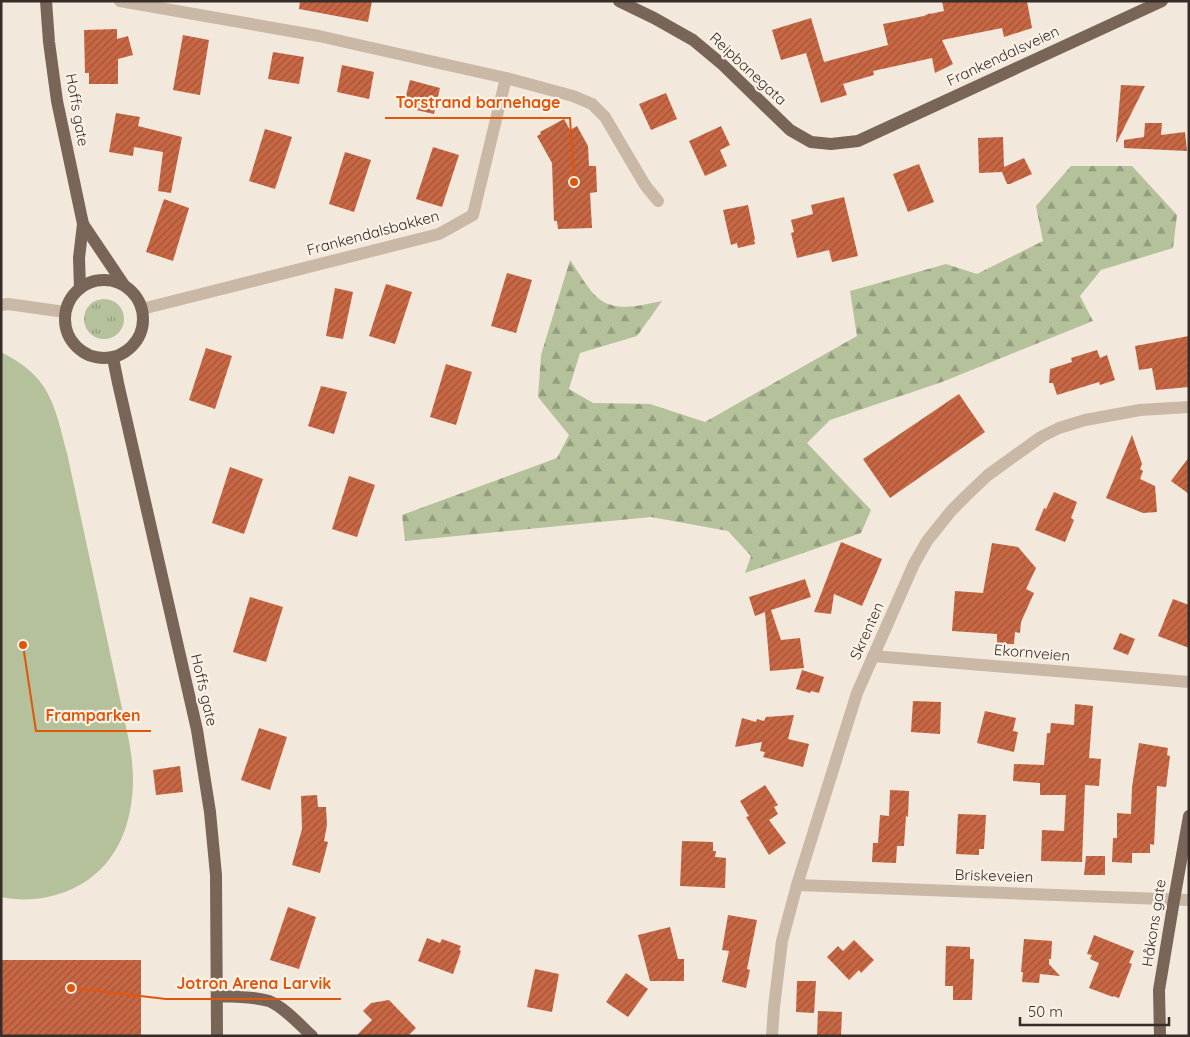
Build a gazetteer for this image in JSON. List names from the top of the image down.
{
  "streets": {
    "main road": [
      "Frankendalsveien",
      "Reipbanegata",
      "Hoffs gate",
      "Håkons gate"
    ],
    "street": [
      "Frankendalsbakken",
      "Skrenten",
      "Ekornveien",
      "Briskeveien"
    ]
  },
  "crossings": [
    ["Frankendalsveien", "Reipbanegata"],
    ["Hoffs gate", "Frankendalsbakken"],
    ["Skrenten", "Ekornveien"],
    ["Skrenten", "Briskeveien"],
    ["Briskeveien", "Håkons gate"]
  ],
  "places": ["Torstrand barnehage", "Framparken", "Jotron Arena Larvik"],
  "scale_bar": "50 m"
}
